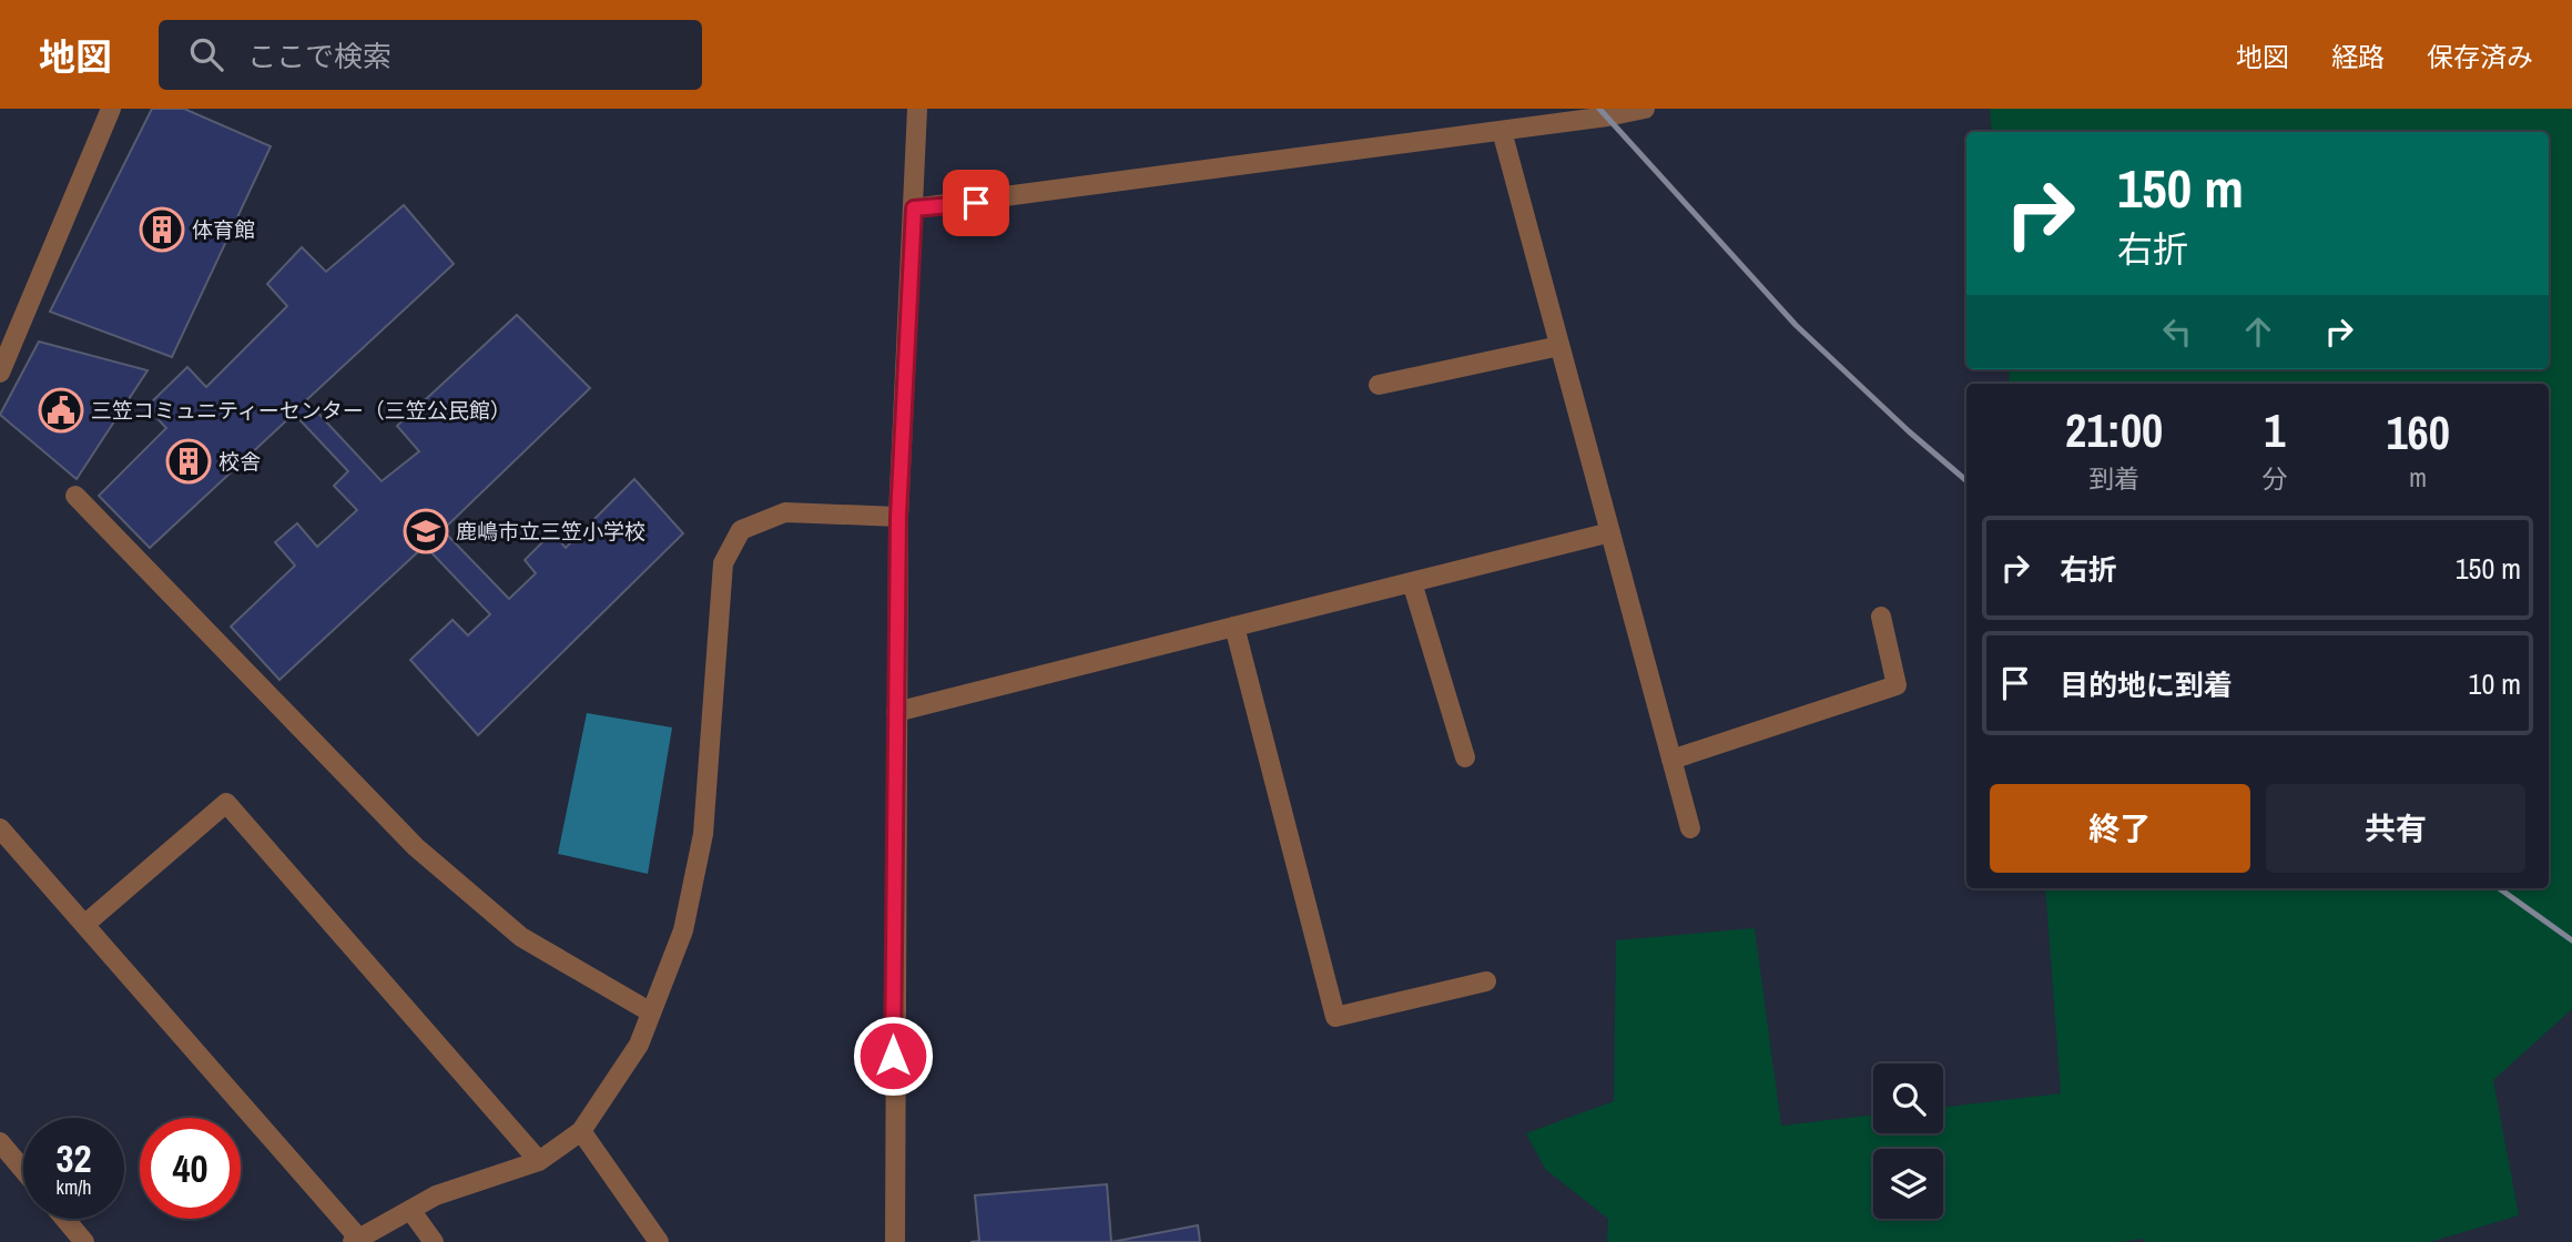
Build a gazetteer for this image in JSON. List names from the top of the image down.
{
  "places": {
    "building": ["体育館", "校舎"],
    "public building": ["三笠コミュニティーセンター（三笠公民館）"],
    "school or university": ["鹿嶋市立三笠小学校"]
  },
  "page": {
    "header": "地図",
    "search": "ここで検索",
    "nav": ["地図", "経路", "保存済み"],
    "turn": ["150 m", "右折"],
    "eta": [
      "21:00",
      "到着",
      "1",
      "分",
      "160",
      "m"
    ],
    "list": [
      {
        "name": "右折",
        "value": "150 m"
      },
      {
        "name": "目的地に到着",
        "value": "10 m"
      }
    ],
    "buttons": ["終了", "共有"],
    "speed": "32 km/h",
    "limit": "40"
  }
}
